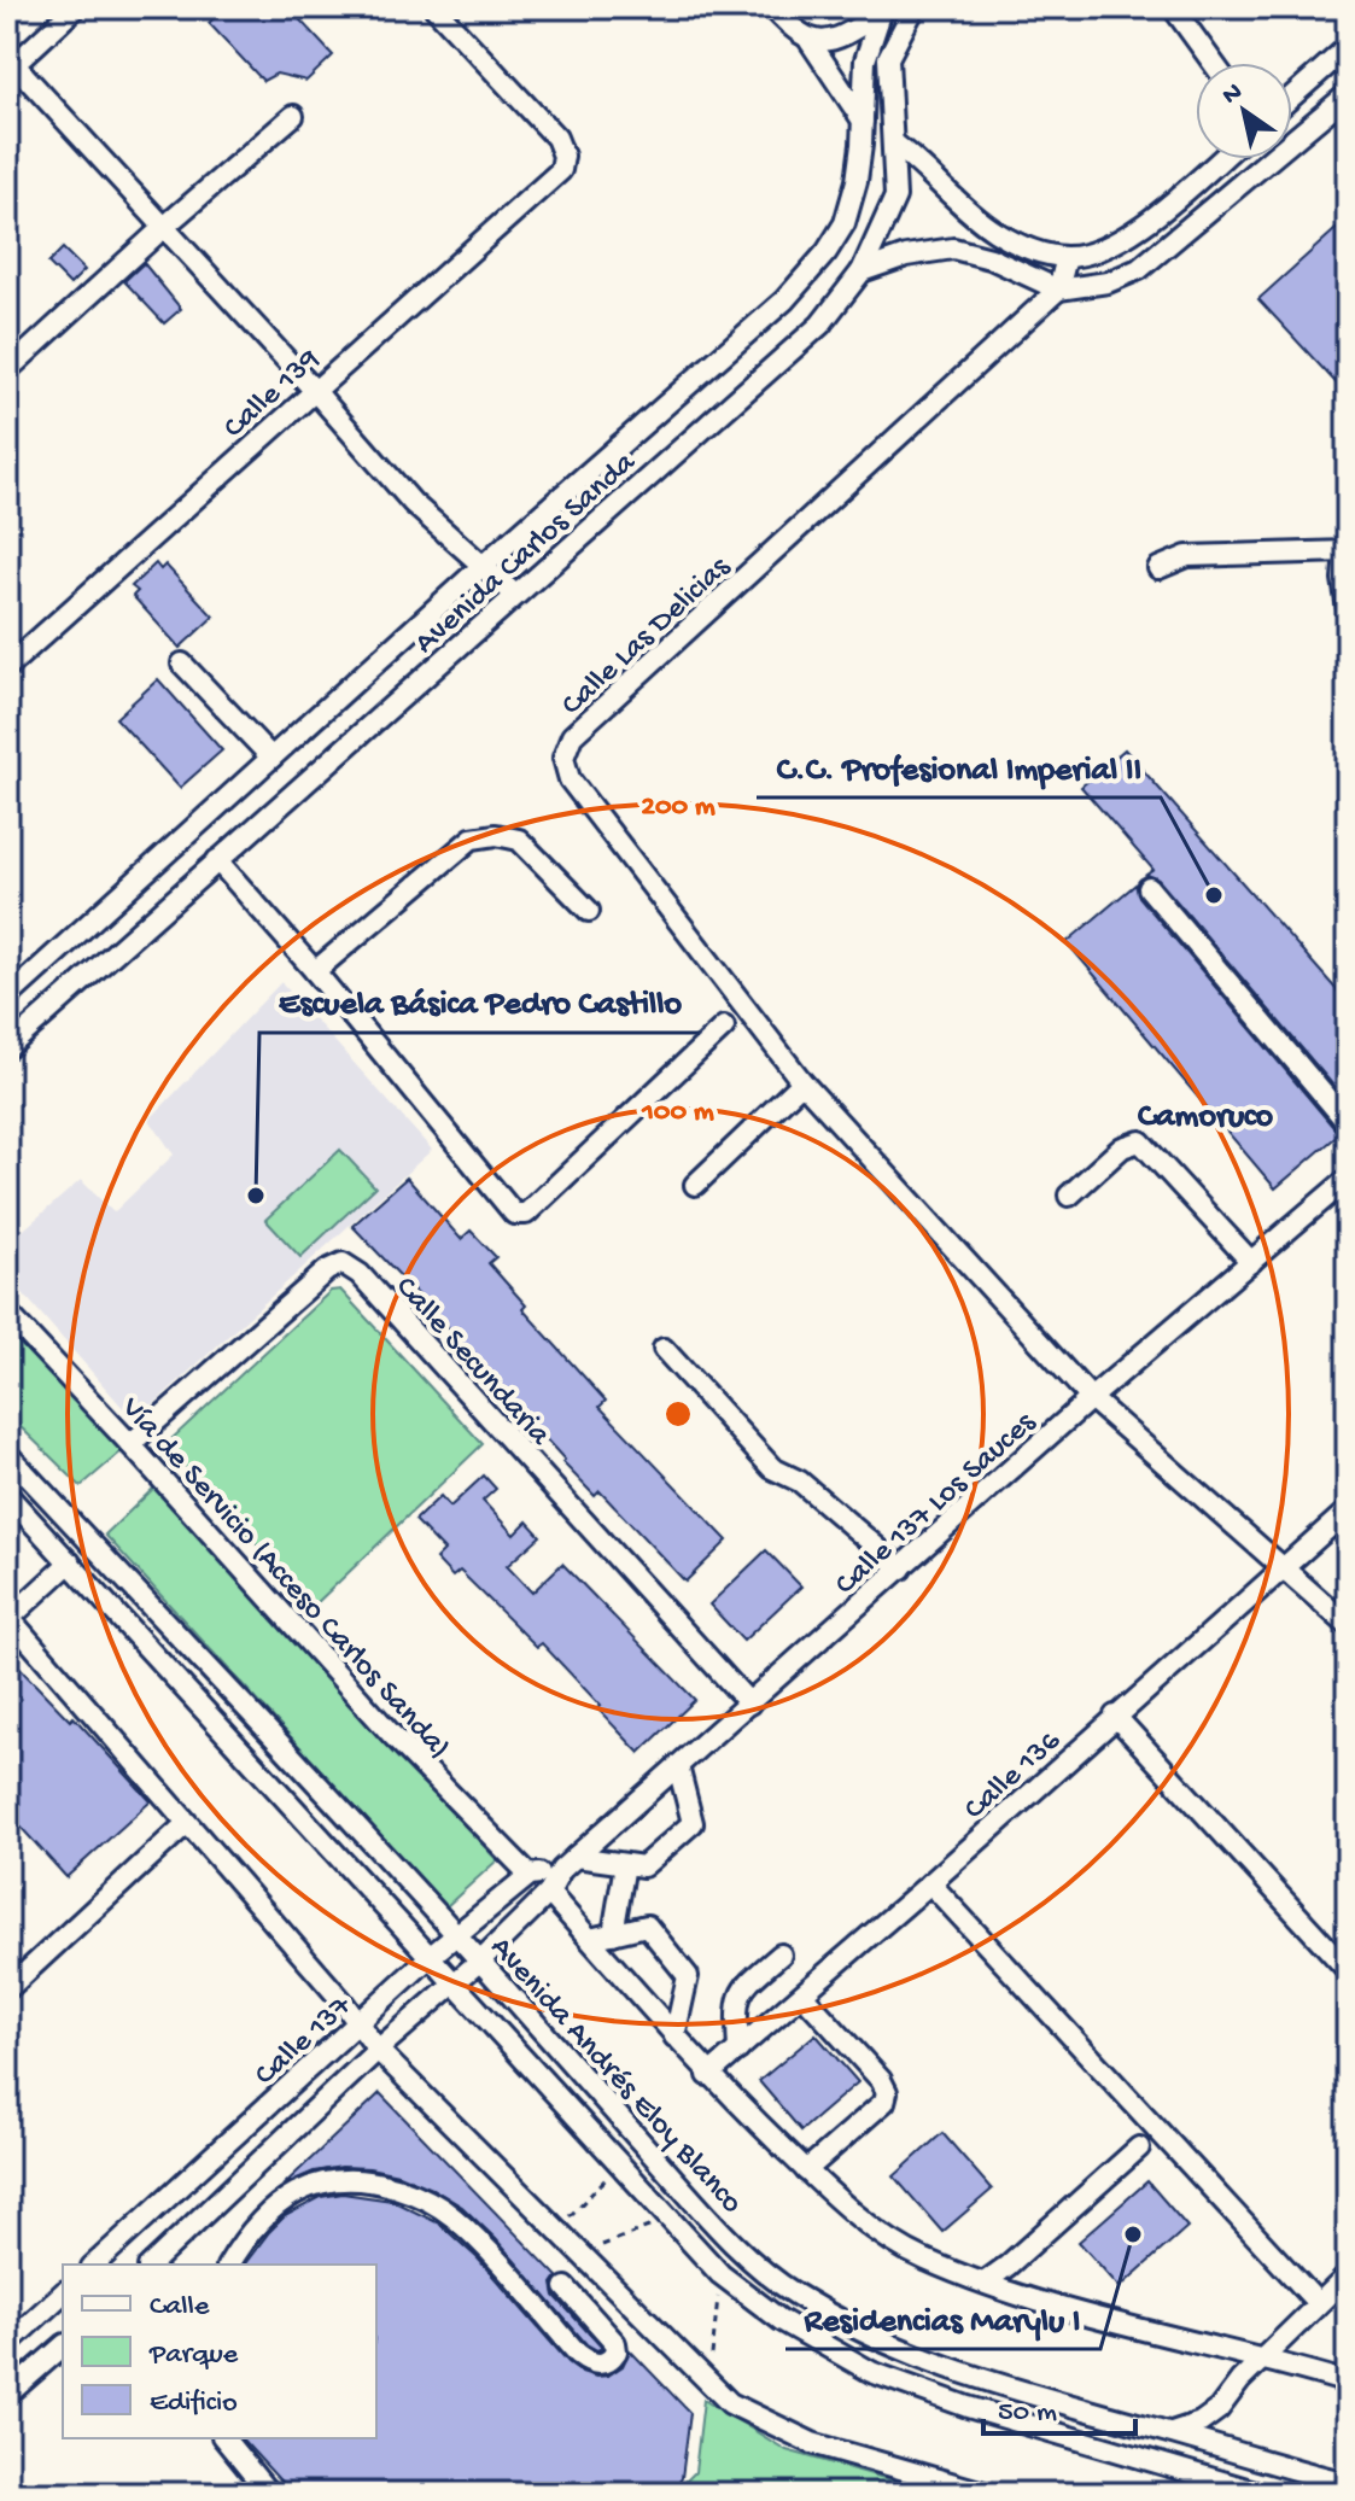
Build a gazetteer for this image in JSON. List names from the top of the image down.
{
  "streets": {
    "street": [
      "Calle 139",
      "Avenida Carlos Sanda",
      "Calle Las Delicias",
      "Calle Secundaria",
      "Calle 137 Los Sauces",
      "Vía de Servicio (Acceso Carlos Sanda)",
      "Calle 136",
      "Calle 137",
      "Avenida Andrés Eloy Blanco"
    ]
  },
  "crossings": [
    ["Calle Las Delicias", "Calle 137 Los Sauces"],
    ["Calle Las Delicias", "Calle 136"],
    ["Calle Secundaria", "Calle 137 Los Sauces"],
    ["Calle Secundaria", "Vía de Servicio (Acceso Carlos Sanda)"],
    ["Vía de Servicio (Acceso Carlos Sanda)", "Calle 137"],
    ["Calle 137", "Avenida Andrés Eloy Blanco"]
  ],
  "districts": ["Camoruco"],
  "places": ["C.C. Profesional Imperial II", "Escuela Básica Pedro Castillo", "Residencias Marylu I"],
  "legend": ["Calle", "Parque", "Edificio"],
  "scale_bar": "50 m",
  "north": "top left",
  "rings": ["200 m", "100 m"]
}
